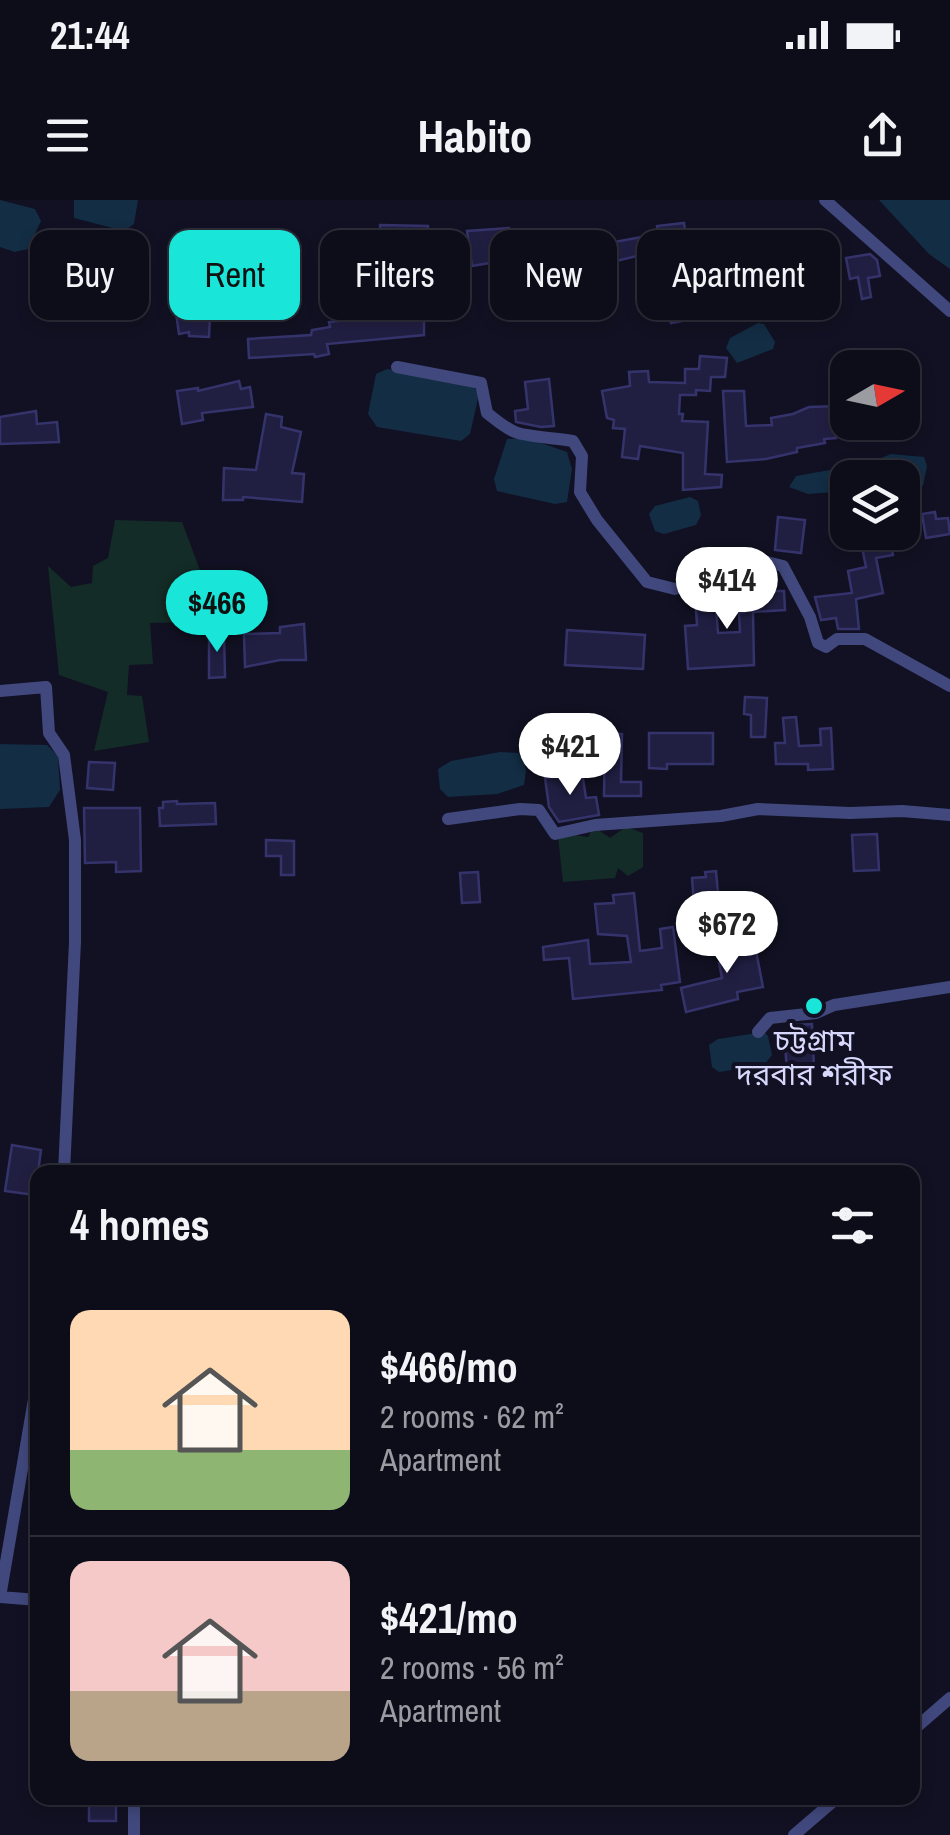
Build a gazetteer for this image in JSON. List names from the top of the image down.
{
  "places": ["চট্টগ্রাম দরবার শরীফ"],
  "north": "right",
  "page": {
    "status": "21:44",
    "header": "Habito",
    "chip": [
      "Buy",
      "Rent",
      "Filters",
      "New",
      "Apartment"
    ],
    "price": [
      "$414",
      "$466",
      "$421",
      "$672"
    ],
    "heading": "4 homes",
    "list": [
      {
        "name": "$466/mo",
        "note": "2 rooms · 62 m² · Apartment"
      },
      {
        "name": "$421/mo",
        "note": "2 rooms · 56 m² · Apartment"
      }
    ]
  }
}
